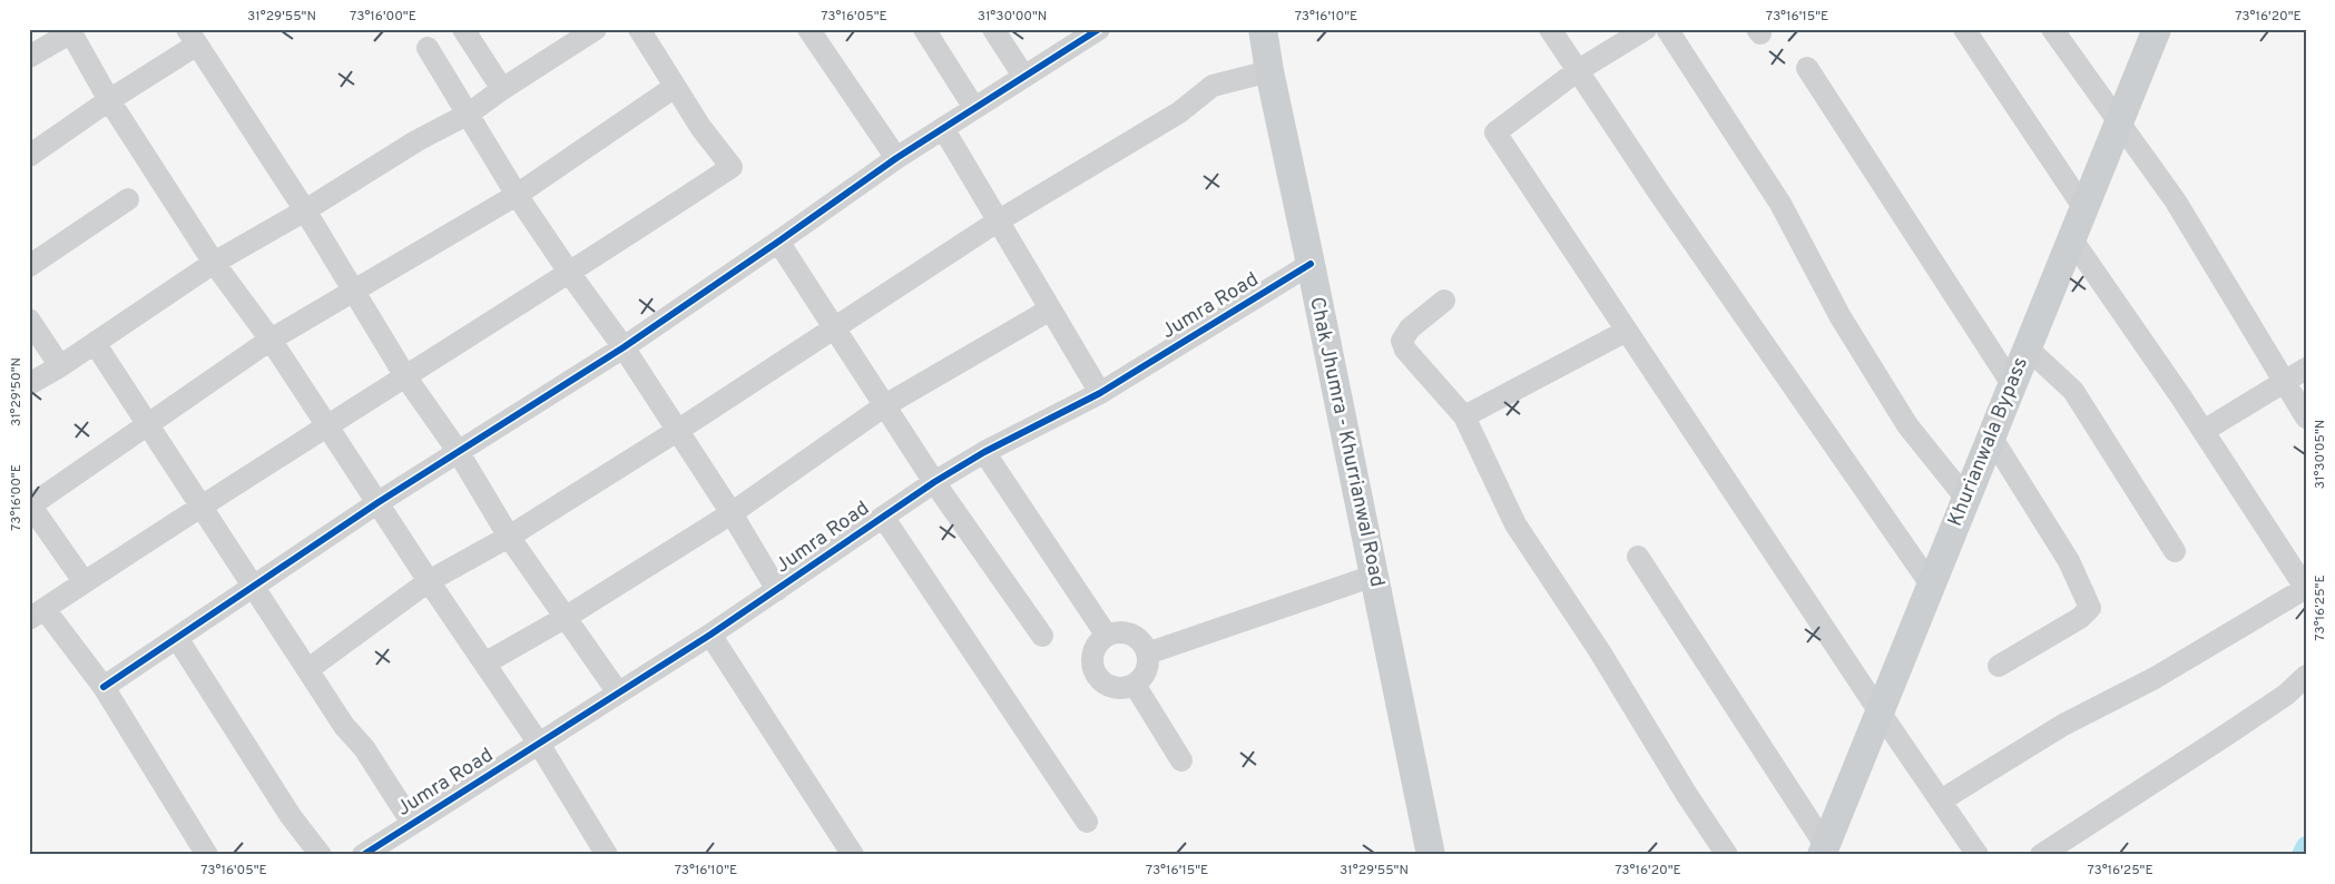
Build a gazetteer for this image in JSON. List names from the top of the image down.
{
  "streets": {
    "main road": ["Chak Jhumra - Khurrianwal Road", "Khurianwala Bypass"],
    "street": ["Jumra Road"]
  },
  "crossings": [
    ["Jumra Road", "Chak Jhumra - Khurrianwal Road"]
  ],
  "coordinates": [
    "31°29'55\"N",
    "73°16'00\"E",
    "73°16'05\"E",
    "31°30'00\"N",
    "73°16'10\"E",
    "73°16'15\"E",
    "73°16'20\"E",
    "31°29'50\"N",
    "31°30'05\"N",
    "73°16'25\"E"
  ]
}
